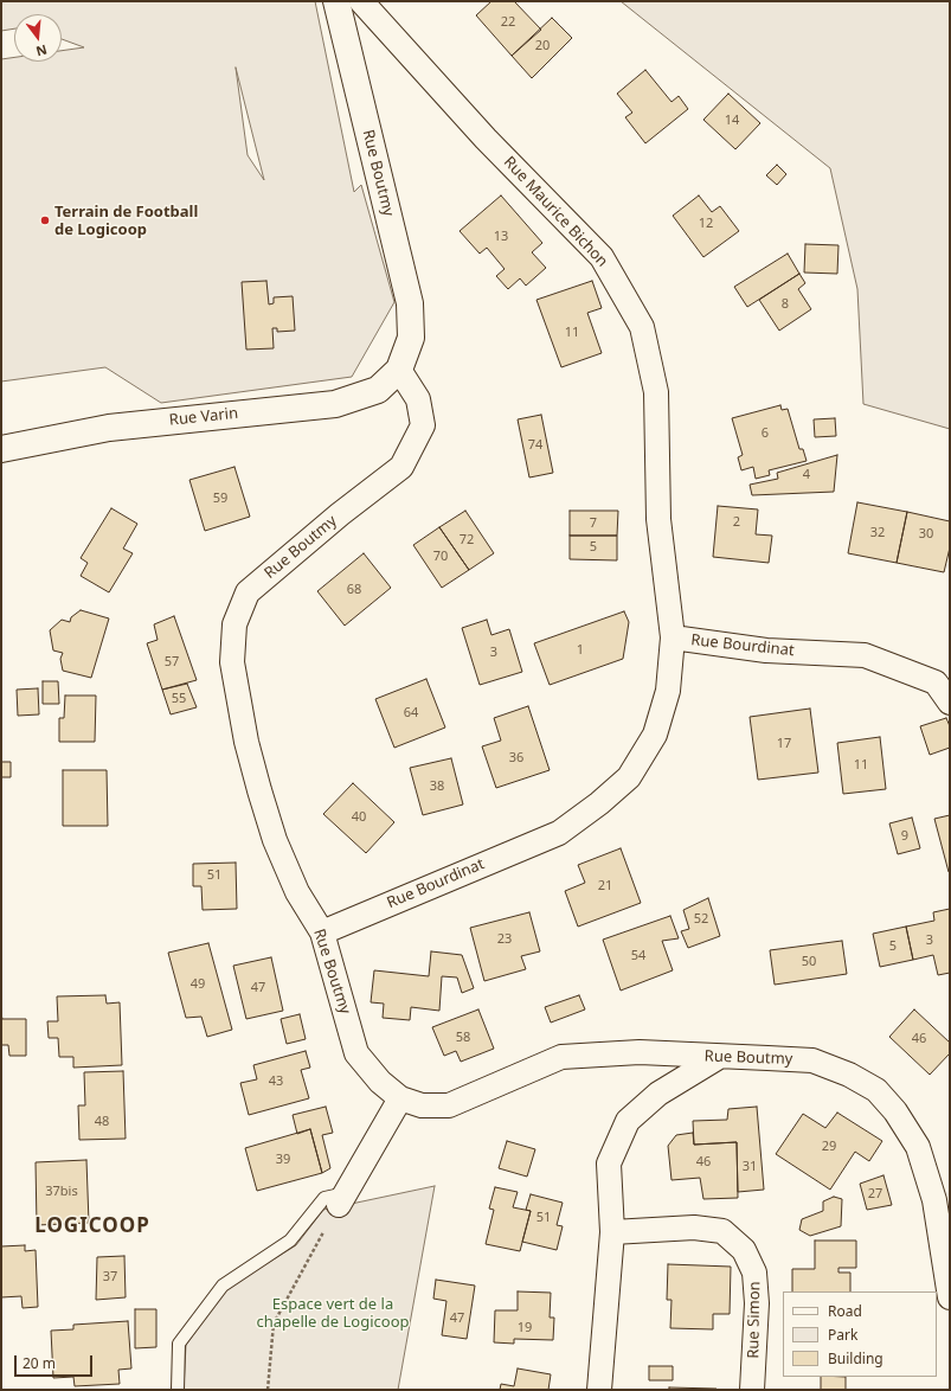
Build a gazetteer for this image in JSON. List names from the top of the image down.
{
  "streets": {
    "street": [
      "Rue Boutmy",
      "Rue Maurice Bichon",
      "Rue Varin",
      "Rue Bourdinat",
      "Rue Simon"
    ]
  },
  "crossings": [
    ["Rue Boutmy", "Rue Varin"],
    ["Rue Boutmy", "Rue Bourdinat"],
    ["Rue Maurice Bichon", "Rue Bourdinat"]
  ],
  "districts": ["LOGICOOP"],
  "parks": ["Espace vert de la chapelle de Logicoop"],
  "places": ["Terrain de Football de Logicoop"],
  "house_numbers": [
    "22",
    "20",
    "14",
    "12",
    "13",
    "8",
    "11",
    "6",
    "74",
    "4",
    "59",
    "2",
    "7",
    "32",
    "30",
    "72",
    "5",
    "70",
    "68",
    "1",
    "3",
    "57",
    "55",
    "64",
    "17",
    "36",
    "11",
    "38",
    "40",
    "9",
    "51",
    "21",
    "52",
    "23",
    "3",
    "5",
    "54",
    "50",
    "49",
    "47",
    "58",
    "46",
    "43",
    "48",
    "29",
    "39",
    "46",
    "31",
    "37bis",
    "27",
    "51",
    "37",
    "47",
    "19"
  ],
  "legend": ["Road", "Park", "Building"],
  "scale_bar": "20 m",
  "north": "bottom"
}
